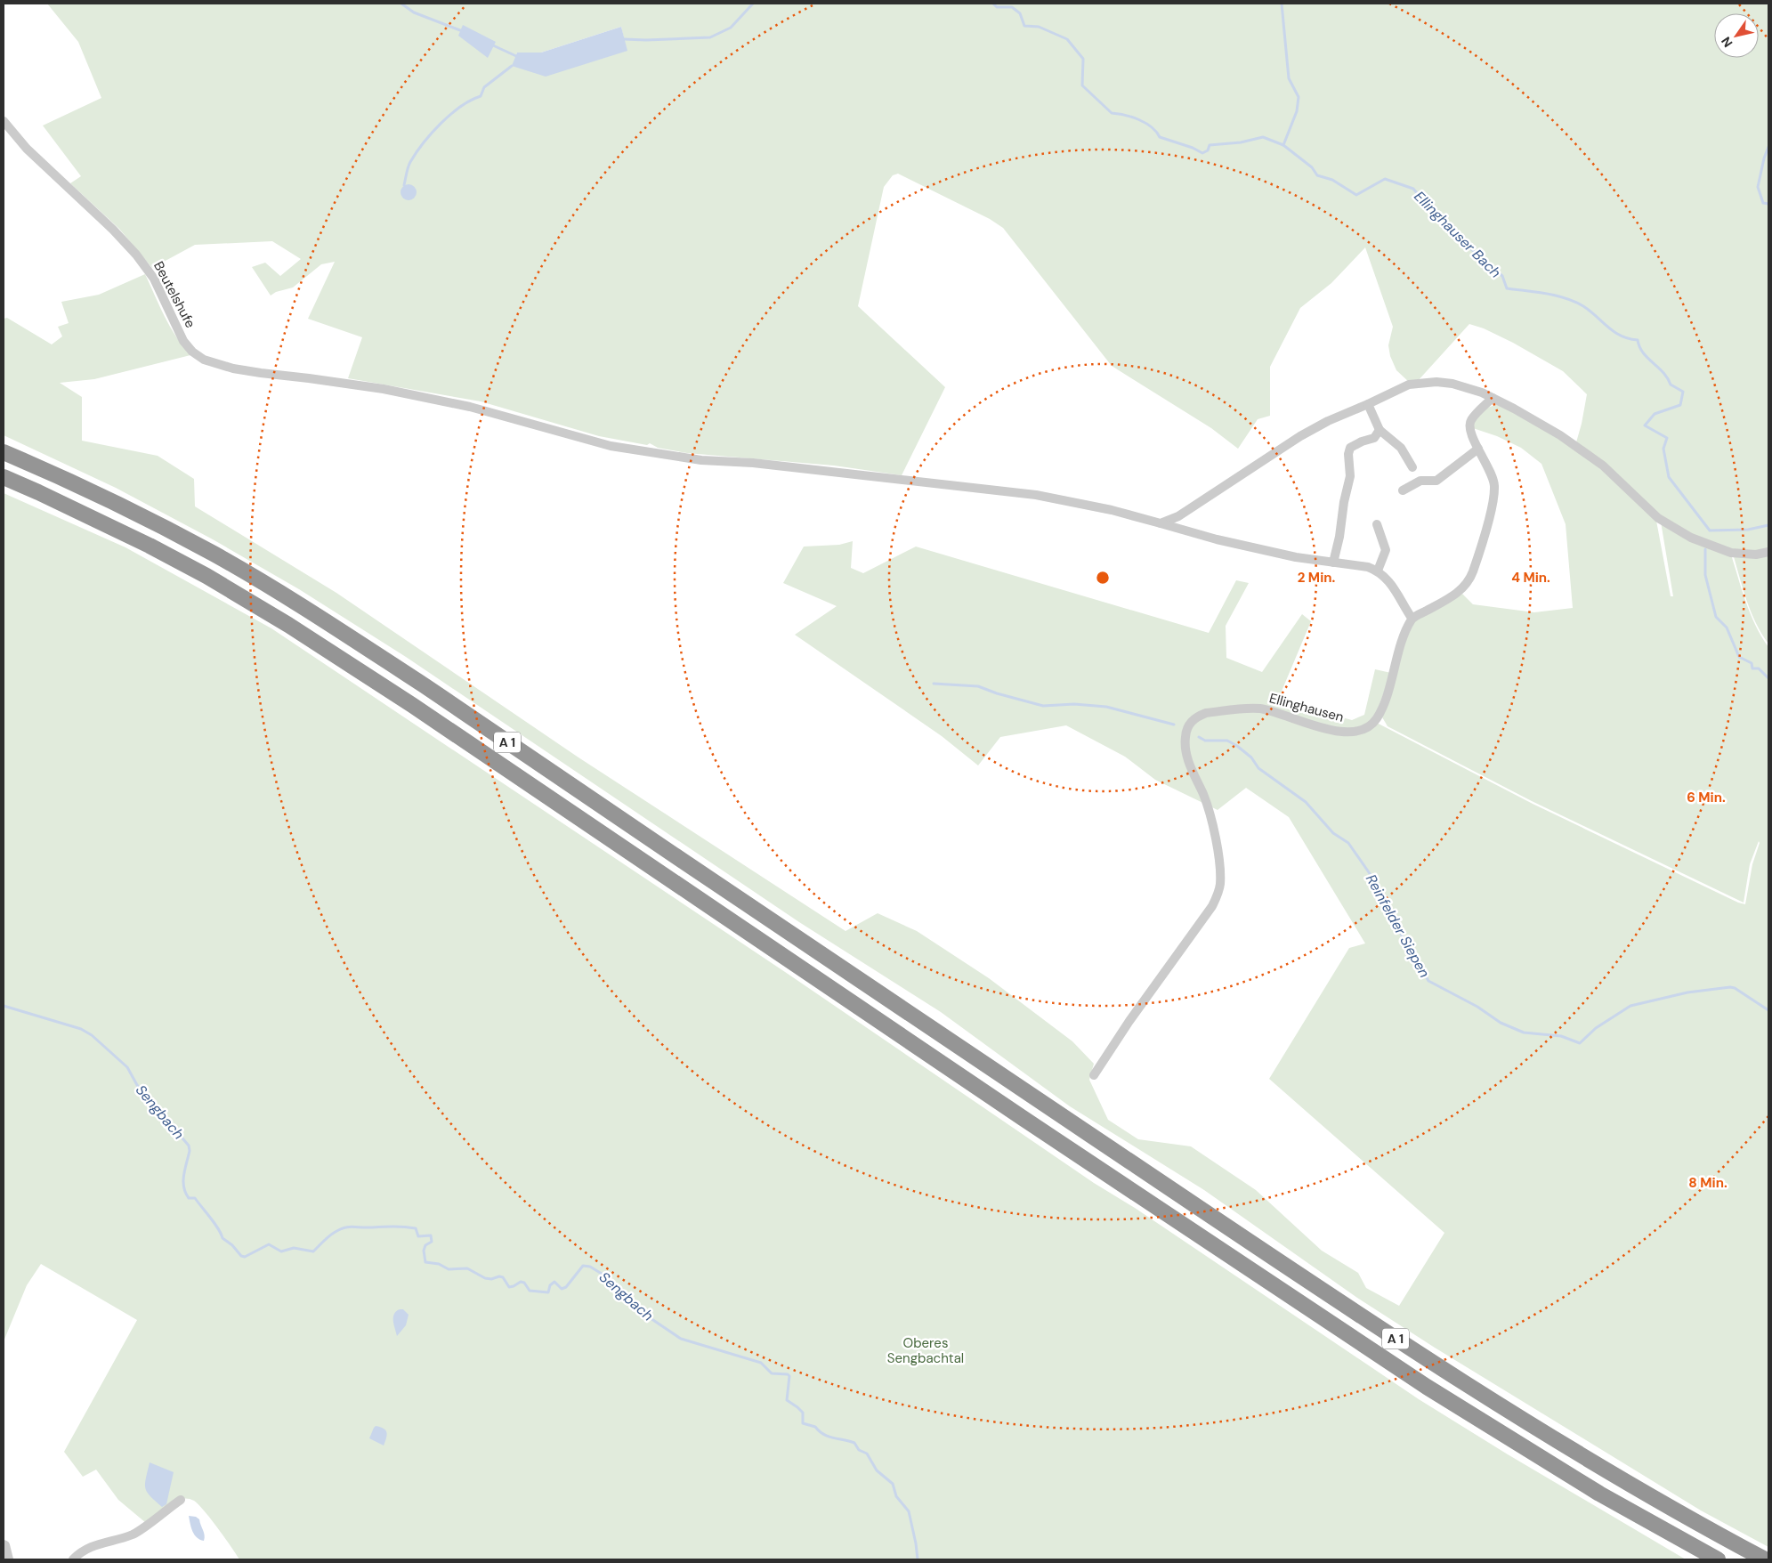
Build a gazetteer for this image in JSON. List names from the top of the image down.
{
  "streets": {
    "highway": ["A 1"],
    "street": ["Beutelshufe", "Ellinghausen"]
  },
  "water": ["Ellinghauser Bach", "Reinfelder Siepen", "Sengbach"],
  "parks": ["Oberes Sengbachtal"],
  "north": "bottom left",
  "rings": [
    "2 Min.",
    "4 Min.",
    "6 Min.",
    "8 Min."
  ]
}
